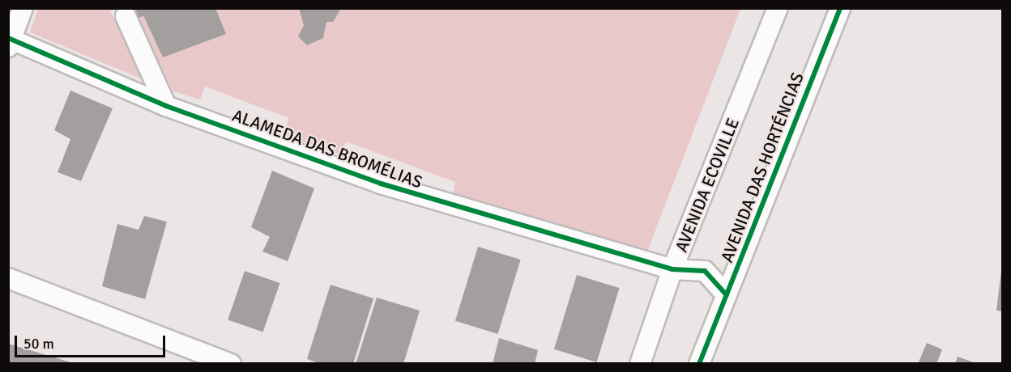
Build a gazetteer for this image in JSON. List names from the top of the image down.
{
  "streets": {
    "street": ["ALAMEDA DAS BROMÉLIAS", "AVENIDA DAS HORTÉNCIAS", "AVENIDA ECOVILLE"]
  },
  "crossings": [
    ["ALAMEDA DAS BROMÉLIAS", "AVENIDA DAS HORTÉNCIAS"],
    ["ALAMEDA DAS BROMÉLIAS", "AVENIDA ECOVILLE"]
  ],
  "scale_bar": "50 m"
}
